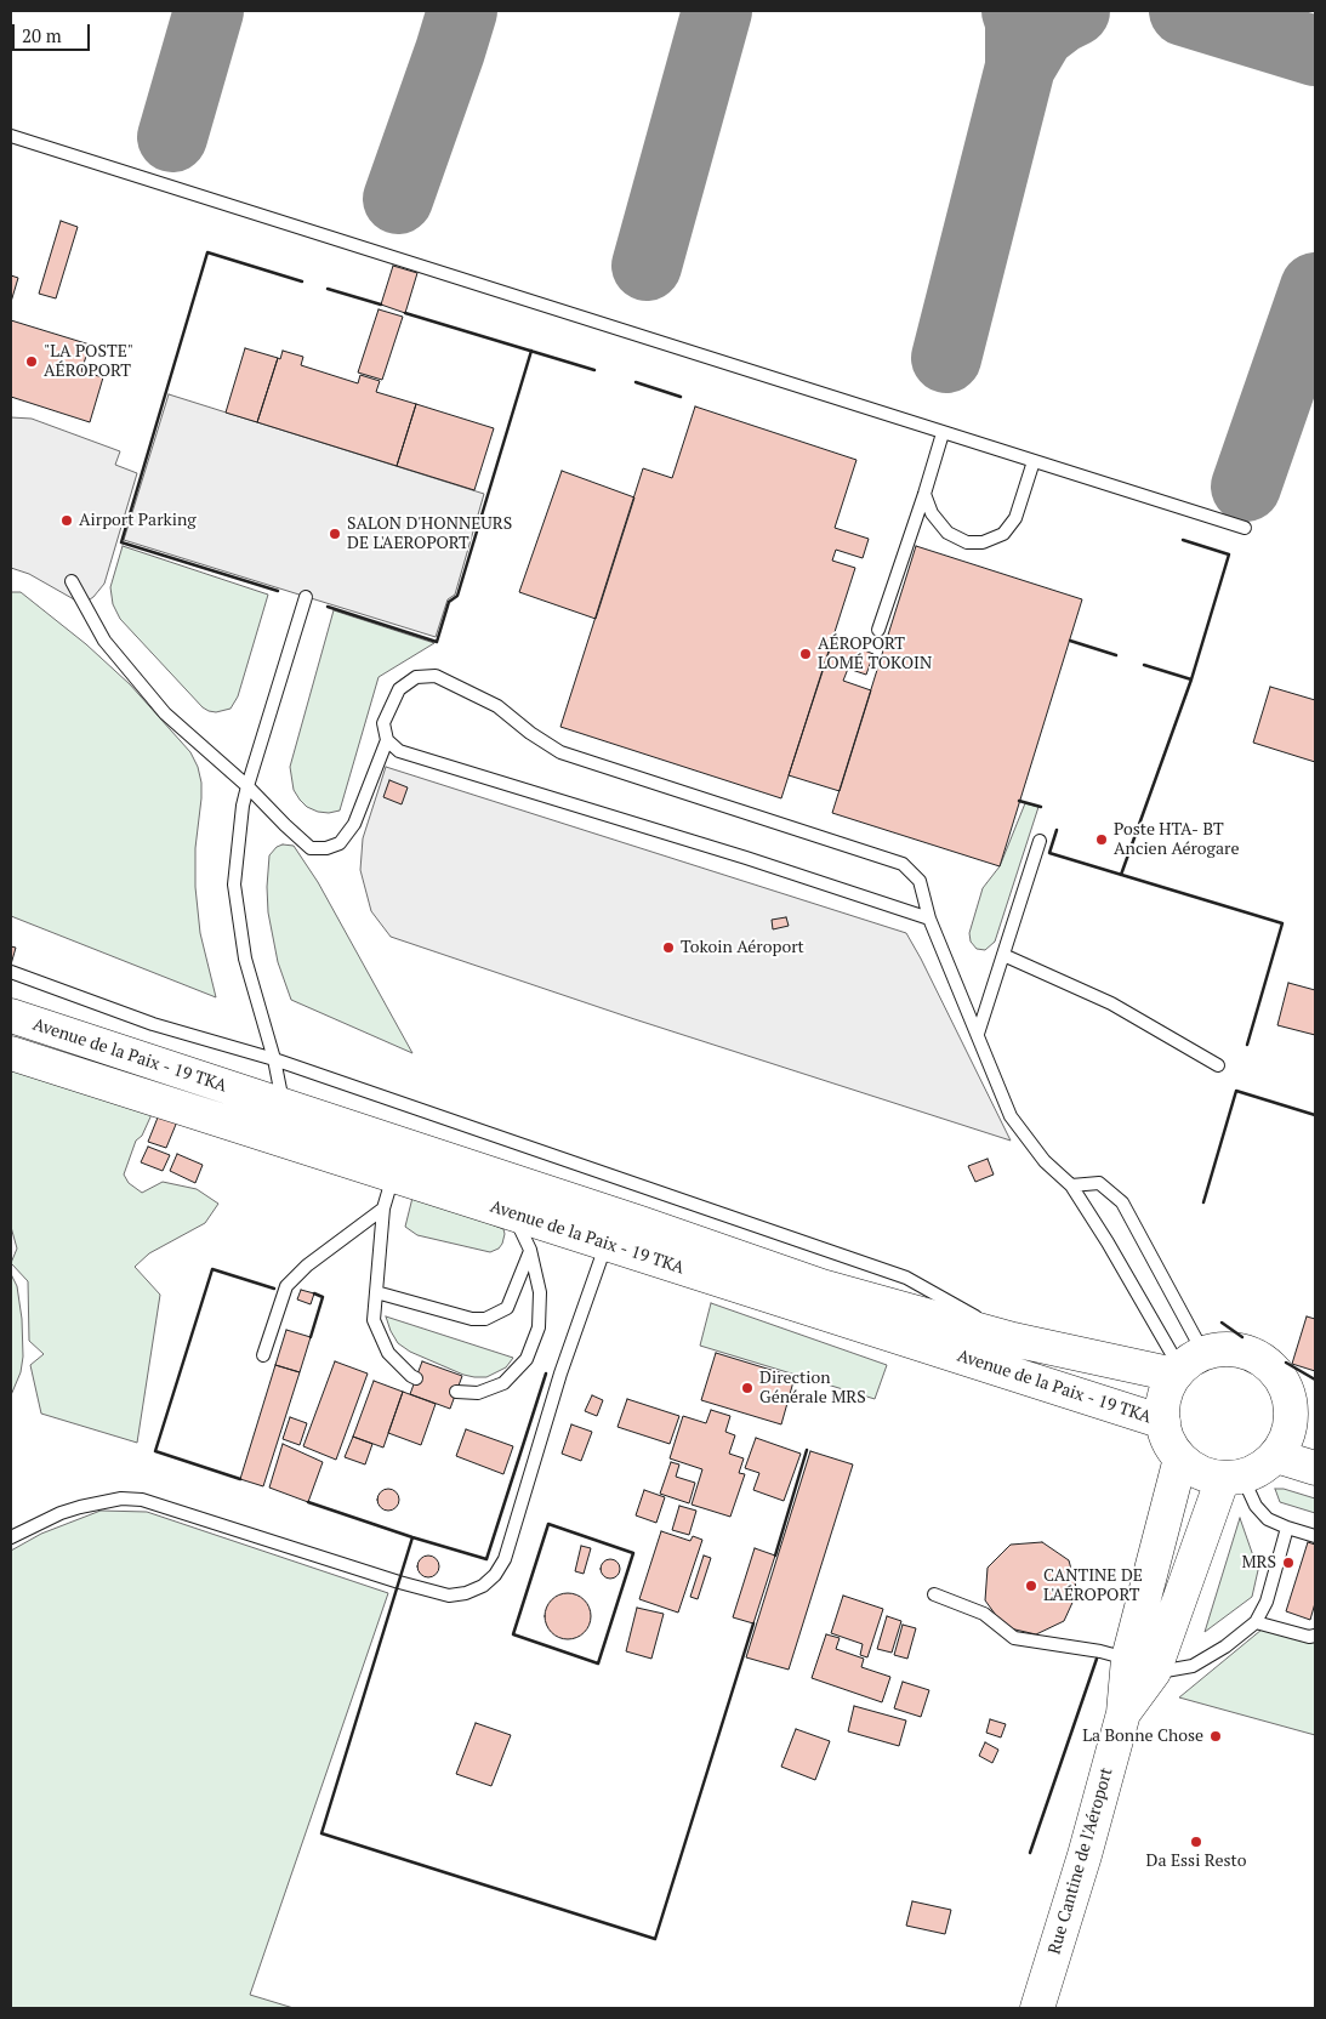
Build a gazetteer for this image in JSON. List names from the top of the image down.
{
  "streets": {
    "main road": ["Avenue de la Paix - 19 TKA", "Rue Cantine de l'Aéroport"]
  },
  "places": [
    "\"LA POSTE\" AÉROPORT",
    "Airport Parking",
    "SALON D'HONNEURS DE L'AEROPORT",
    "AÉROPORT LOMÉ TOKOIN",
    "Poste HTA- BT Ancien Aérogare",
    "Tokoin Aéroport",
    "Direction Générale MRS",
    "MRS",
    "CANTINE DE L'AÉROPORT",
    "La Bonne Chose",
    "Da Essi Resto"
  ],
  "scale_bar": "20 m"
}
